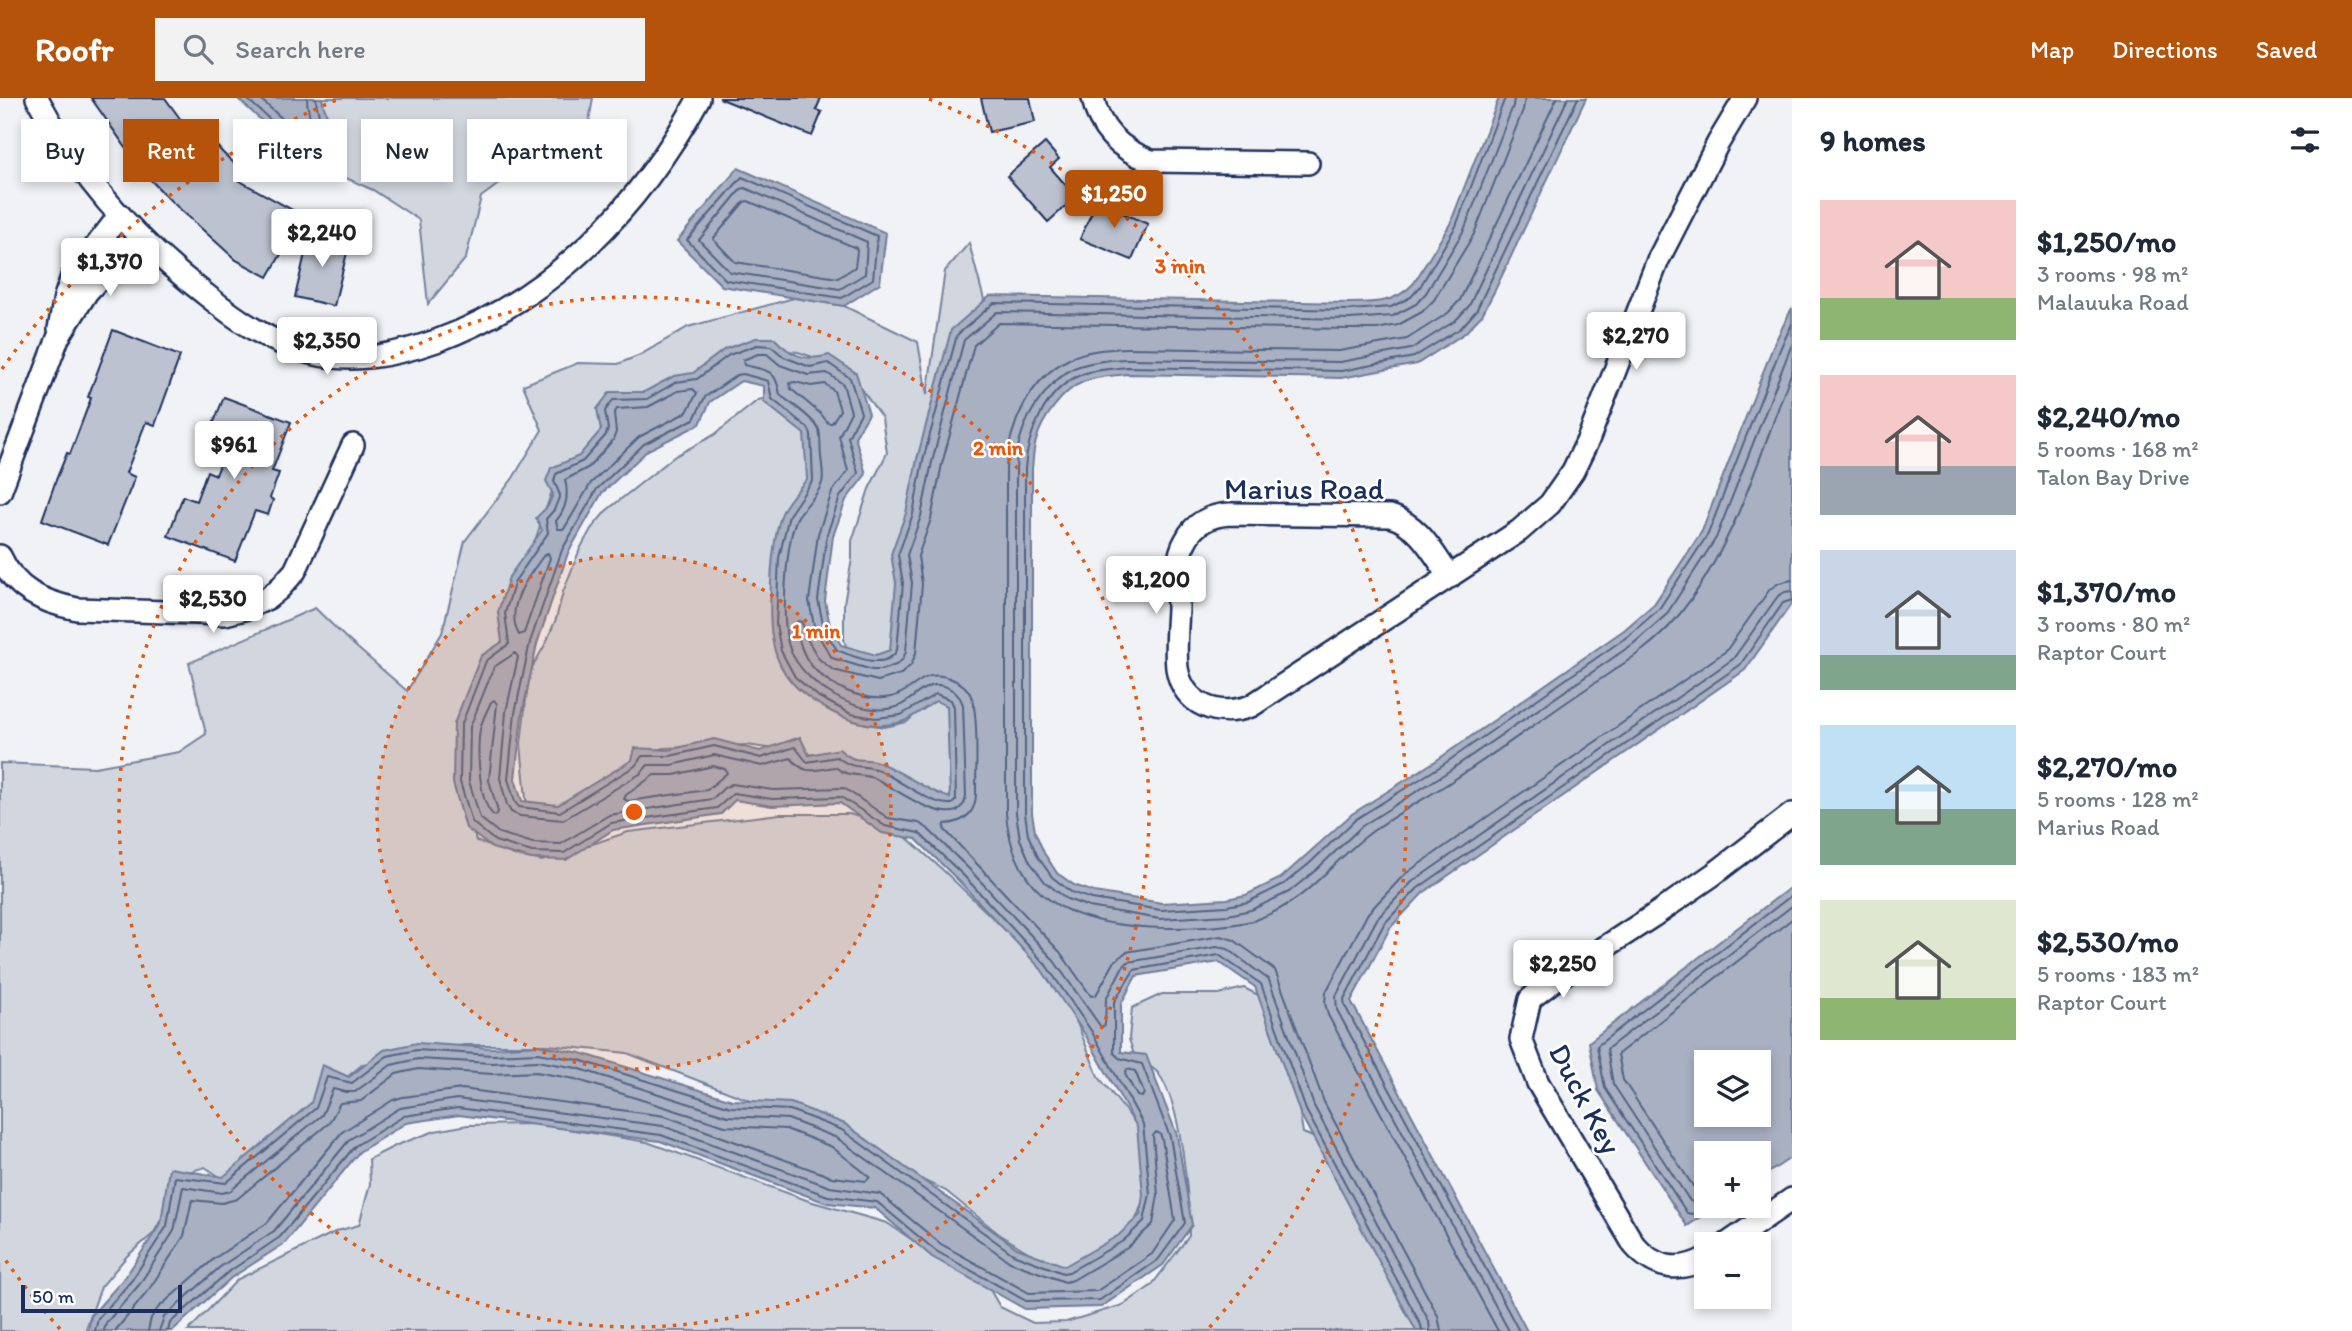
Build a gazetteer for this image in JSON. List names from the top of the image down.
{
  "streets": {
    "street": ["Marius Road", "Duck Key"]
  },
  "scale_bar": "50 m",
  "page": {
    "header": "Roofr",
    "search": "Search here",
    "nav": ["Map", "Directions", "Saved"],
    "heading": "9 homes",
    "chip": [
      "Buy",
      "Rent",
      "Filters",
      "New",
      "Apartment"
    ],
    "price": [
      "$1,250",
      "$2,240",
      "$1,370",
      "$2,270",
      "$2,350",
      "$961",
      "$1,200",
      "$2,530",
      "$2,250"
    ],
    "list": [
      {
        "name": "$1,250/mo",
        "note": "3 rooms · 98 m² · Malauuka Road"
      },
      {
        "name": "$2,240/mo",
        "note": "5 rooms · 168 m² · Talon Bay Drive"
      },
      {
        "name": "$1,370/mo",
        "note": "3 rooms · 80 m² · Raptor Court"
      },
      {
        "name": "$2,270/mo",
        "note": "5 rooms · 128 m² · Marius Road"
      },
      {
        "name": "$2,530/mo",
        "note": "5 rooms · 183 m² · Raptor Court"
      }
    ],
    "map_buttons": ["+", "−"],
    "scale": "50 m"
  },
  "rings": ["3 min", "2 min", "1 min"]
}
